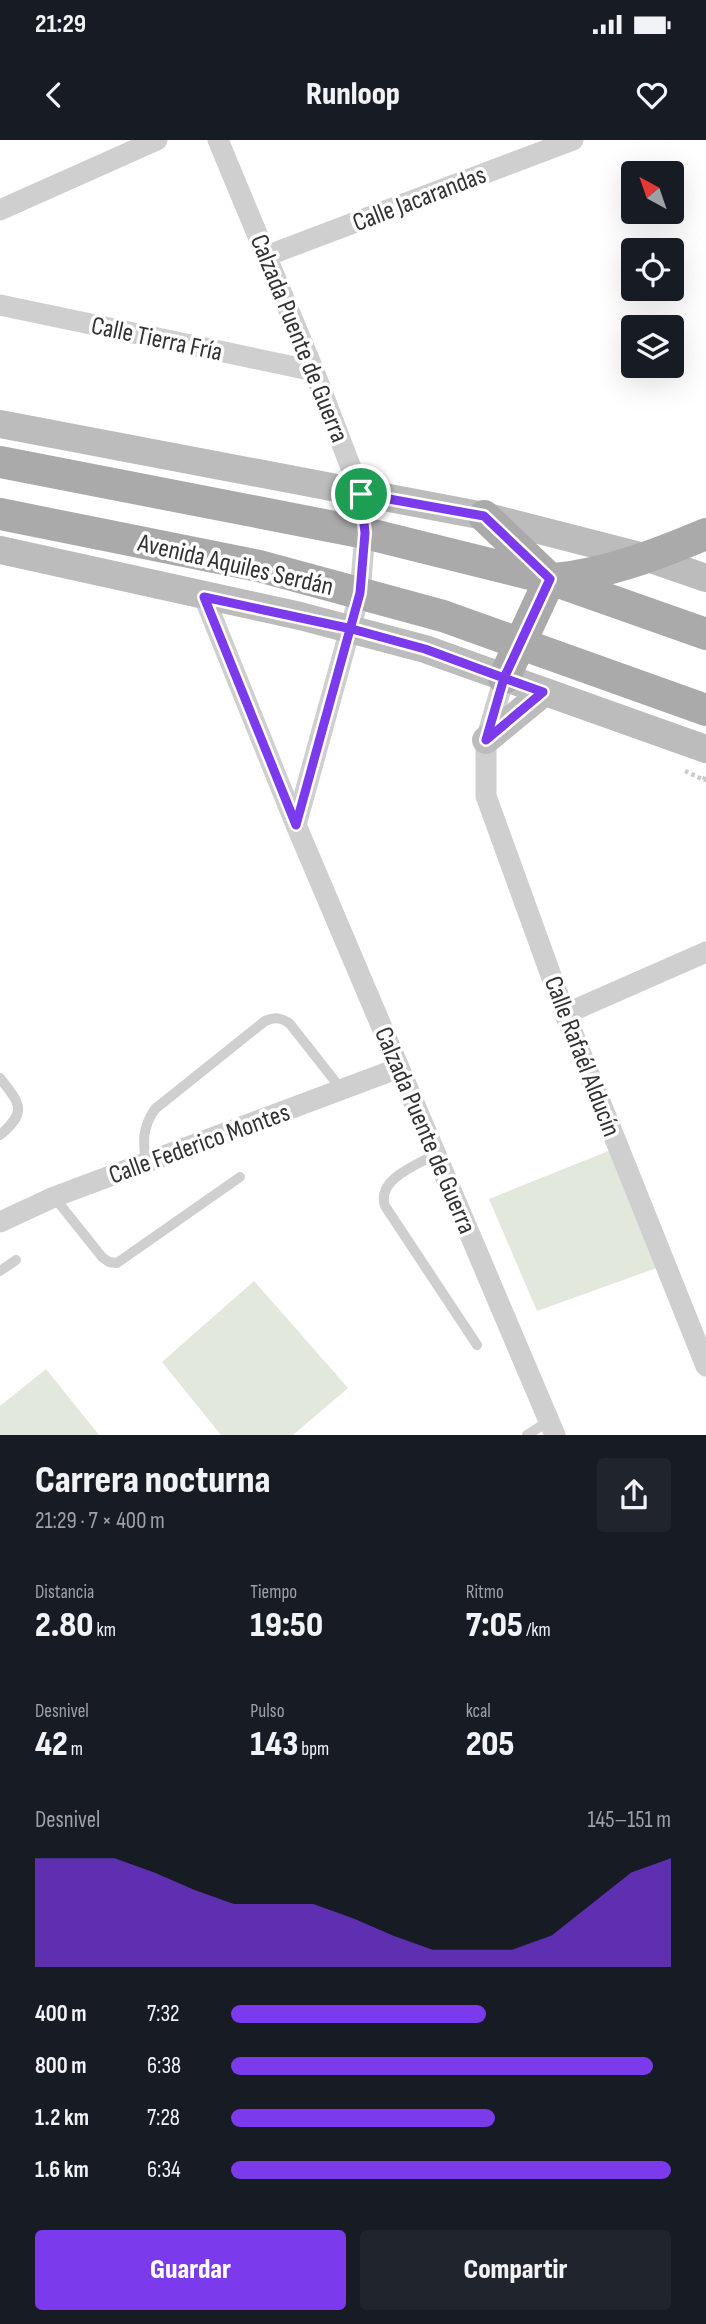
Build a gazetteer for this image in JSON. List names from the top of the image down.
{
  "streets": {
    "main road": ["Avenida Aquiles Serdán"],
    "street": [
      "Calle Jacarandas",
      "Calle Tierra Fría",
      "Calzada Puente de Guerra",
      "Calle Rafaél Alducín",
      "Calle Federico Montes"
    ]
  },
  "crossings": [
    ["Calle Jacarandas", "Calzada Puente de Guerra"],
    ["Calle Tierra Fría", "Calzada Puente de Guerra"],
    ["Calzada Puente de Guerra", "Avenida Aquiles Serdán"],
    ["Calzada Puente de Guerra", "Calle Federico Montes"],
    ["Avenida Aquiles Serdán", "Calle Rafaél Alducín"]
  ],
  "north": "top left",
  "page": {
    "status": "21:29",
    "header": "Runloop",
    "heading": ["Carrera nocturna", "21:29 · 7 × 400 m"],
    "stats": [
      ["Distancia", "2.80 km"],
      ["Tiempo", "19:50"],
      ["Ritmo", "7:05 /km"],
      ["Desnivel", "42 m"],
      ["Pulso", "143 bpm"],
      ["kcal", "205"]
    ],
    "chart": ["Desnivel", "145–151 m"],
    "list": [
      {
        "name": "400 m",
        "note": "7:32"
      },
      {
        "name": "800 m",
        "note": "6:38"
      },
      {
        "name": "1.2 km",
        "note": "7:28"
      },
      {
        "name": "1.6 km",
        "note": "6:34"
      }
    ],
    "buttons": ["Guardar", "Compartir"]
  }
}
